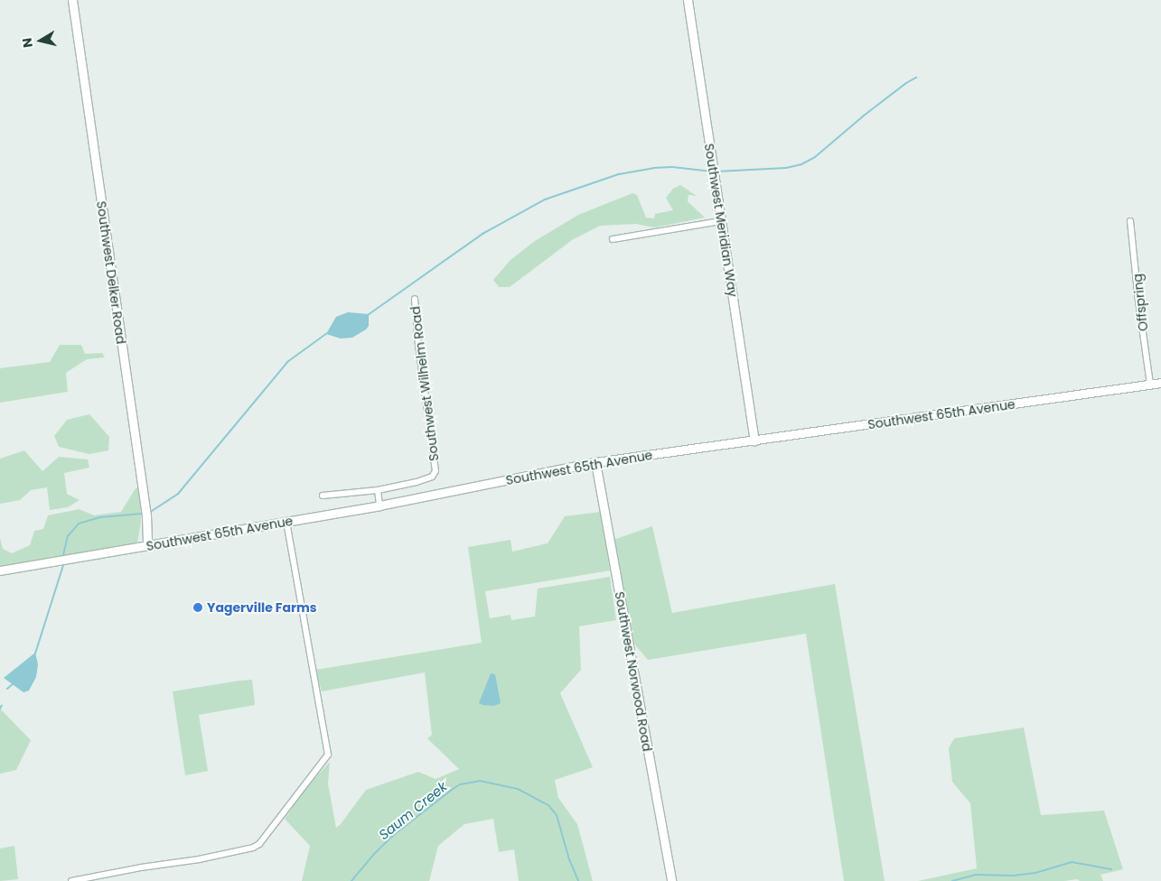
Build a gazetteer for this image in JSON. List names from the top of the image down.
{
  "streets": {
    "street": [
      "Southwest Meridian Way",
      "Southwest Delker Road",
      "Offspring",
      "Southwest Wilhelm Road",
      "Southwest 65th Avenue",
      "Southwest Norwood Road"
    ]
  },
  "crossings": [
    ["Southwest Meridian Way", "Southwest 65th Avenue"],
    ["Southwest Delker Road", "Southwest 65th Avenue"],
    ["Offspring", "Southwest 65th Avenue"],
    ["Southwest 65th Avenue", "Southwest Norwood Road"]
  ],
  "water": ["Saum Creek"],
  "places": ["Yagerville Farms"],
  "north": "left"
}
